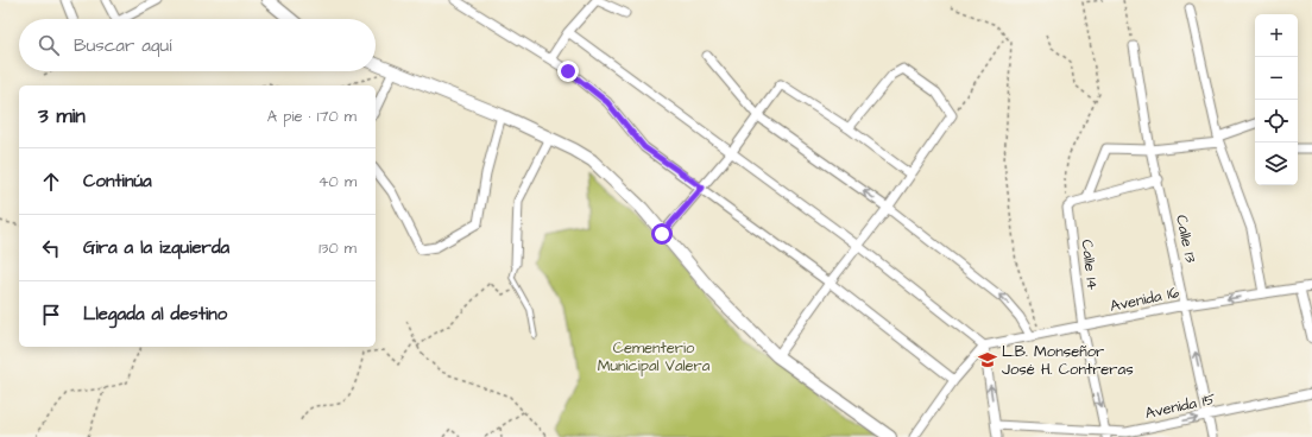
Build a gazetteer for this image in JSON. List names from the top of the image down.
{
  "streets": {
    "street": [
      "Calle 13",
      "Calle 14",
      "Avenida 16",
      "Avenida 15"
    ]
  },
  "crossings": [
    ["Calle 13", "Avenida 16"],
    ["Calle 13", "Avenida 15"],
    ["Calle 14", "Avenida 16"],
    ["Calle 14", "Avenida 15"]
  ],
  "one_way": ["Calle 14"],
  "parks": ["Cementerio Municipal Valera"],
  "places": {
    "school or university": ["L.B. Monseñor José H. Contreras"]
  },
  "page": {
    "map_buttons": ["+", "−"],
    "search": "Buscar aquí",
    "heading": ["3 min", "A pie · 170 m"],
    "list": [
      ["Continúa", "40 m"],
      ["Gira a la izquierda", "130 m"],
      "Llegada al destino"
    ]
  }
}
